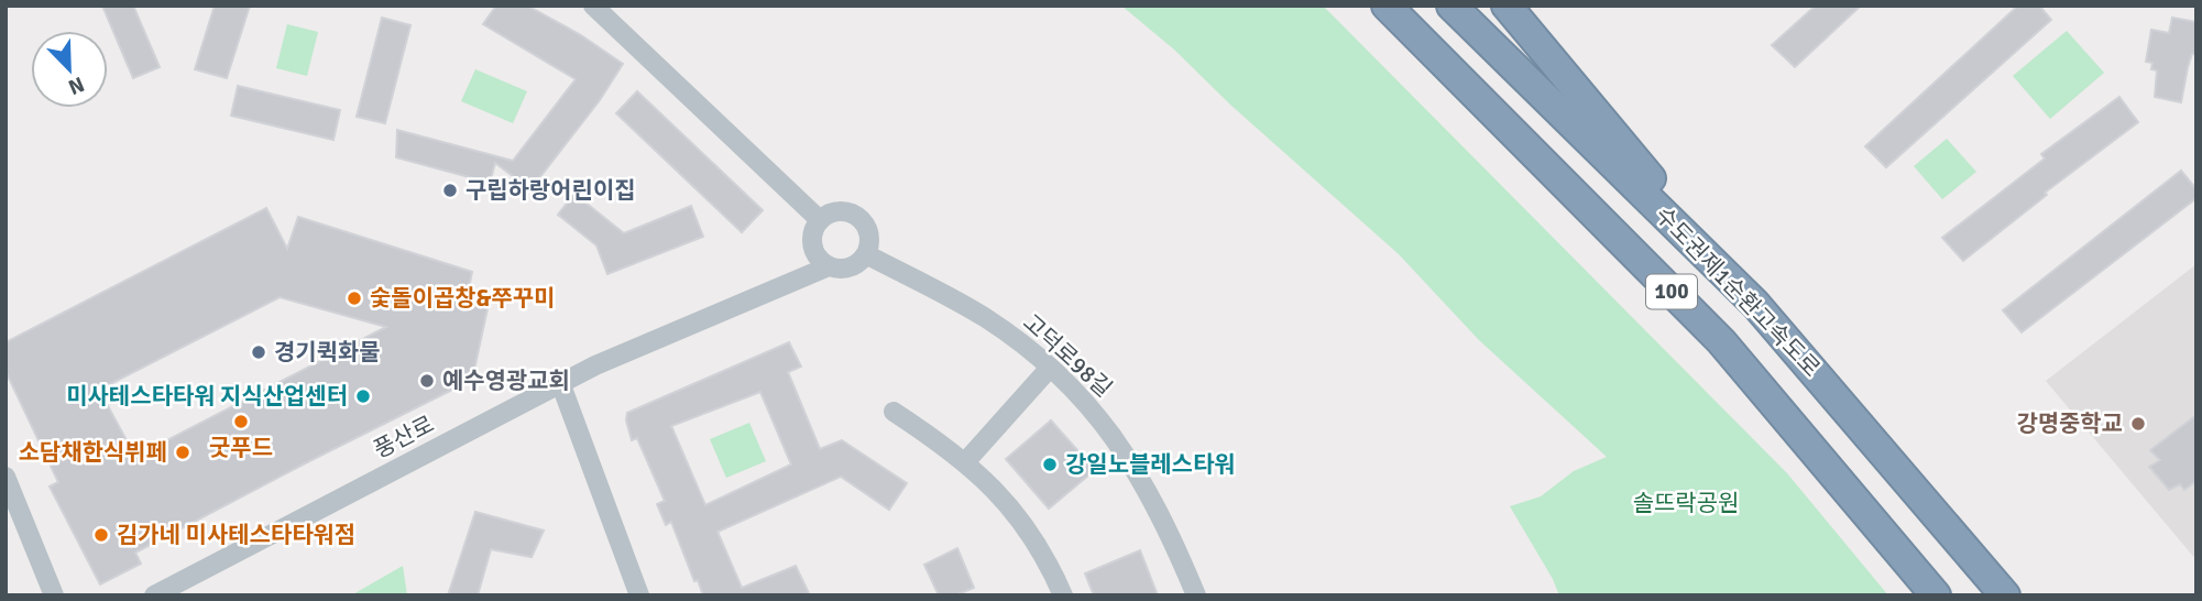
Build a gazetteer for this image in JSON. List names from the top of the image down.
{
  "streets": {
    "highway": ["100", "수도권제1순환고속도로"],
    "street": ["고덕로98길", "풍산로"]
  },
  "crossings": [
    ["고덕로98길", "풍산로"]
  ],
  "parks": ["솔뜨락공원"],
  "places": [
    "구립하랑어린이집",
    "숯돌이곱창&쭈꾸미",
    "경기퀵화물",
    "예수영광교회",
    "미사테스타타워 지식산업센터",
    "굿푸드",
    "강명중학교",
    "소담채한식뷔페",
    "강일노블레스타워",
    "김가네 미사테스타타워점"
  ],
  "north": "bottom right"
}
